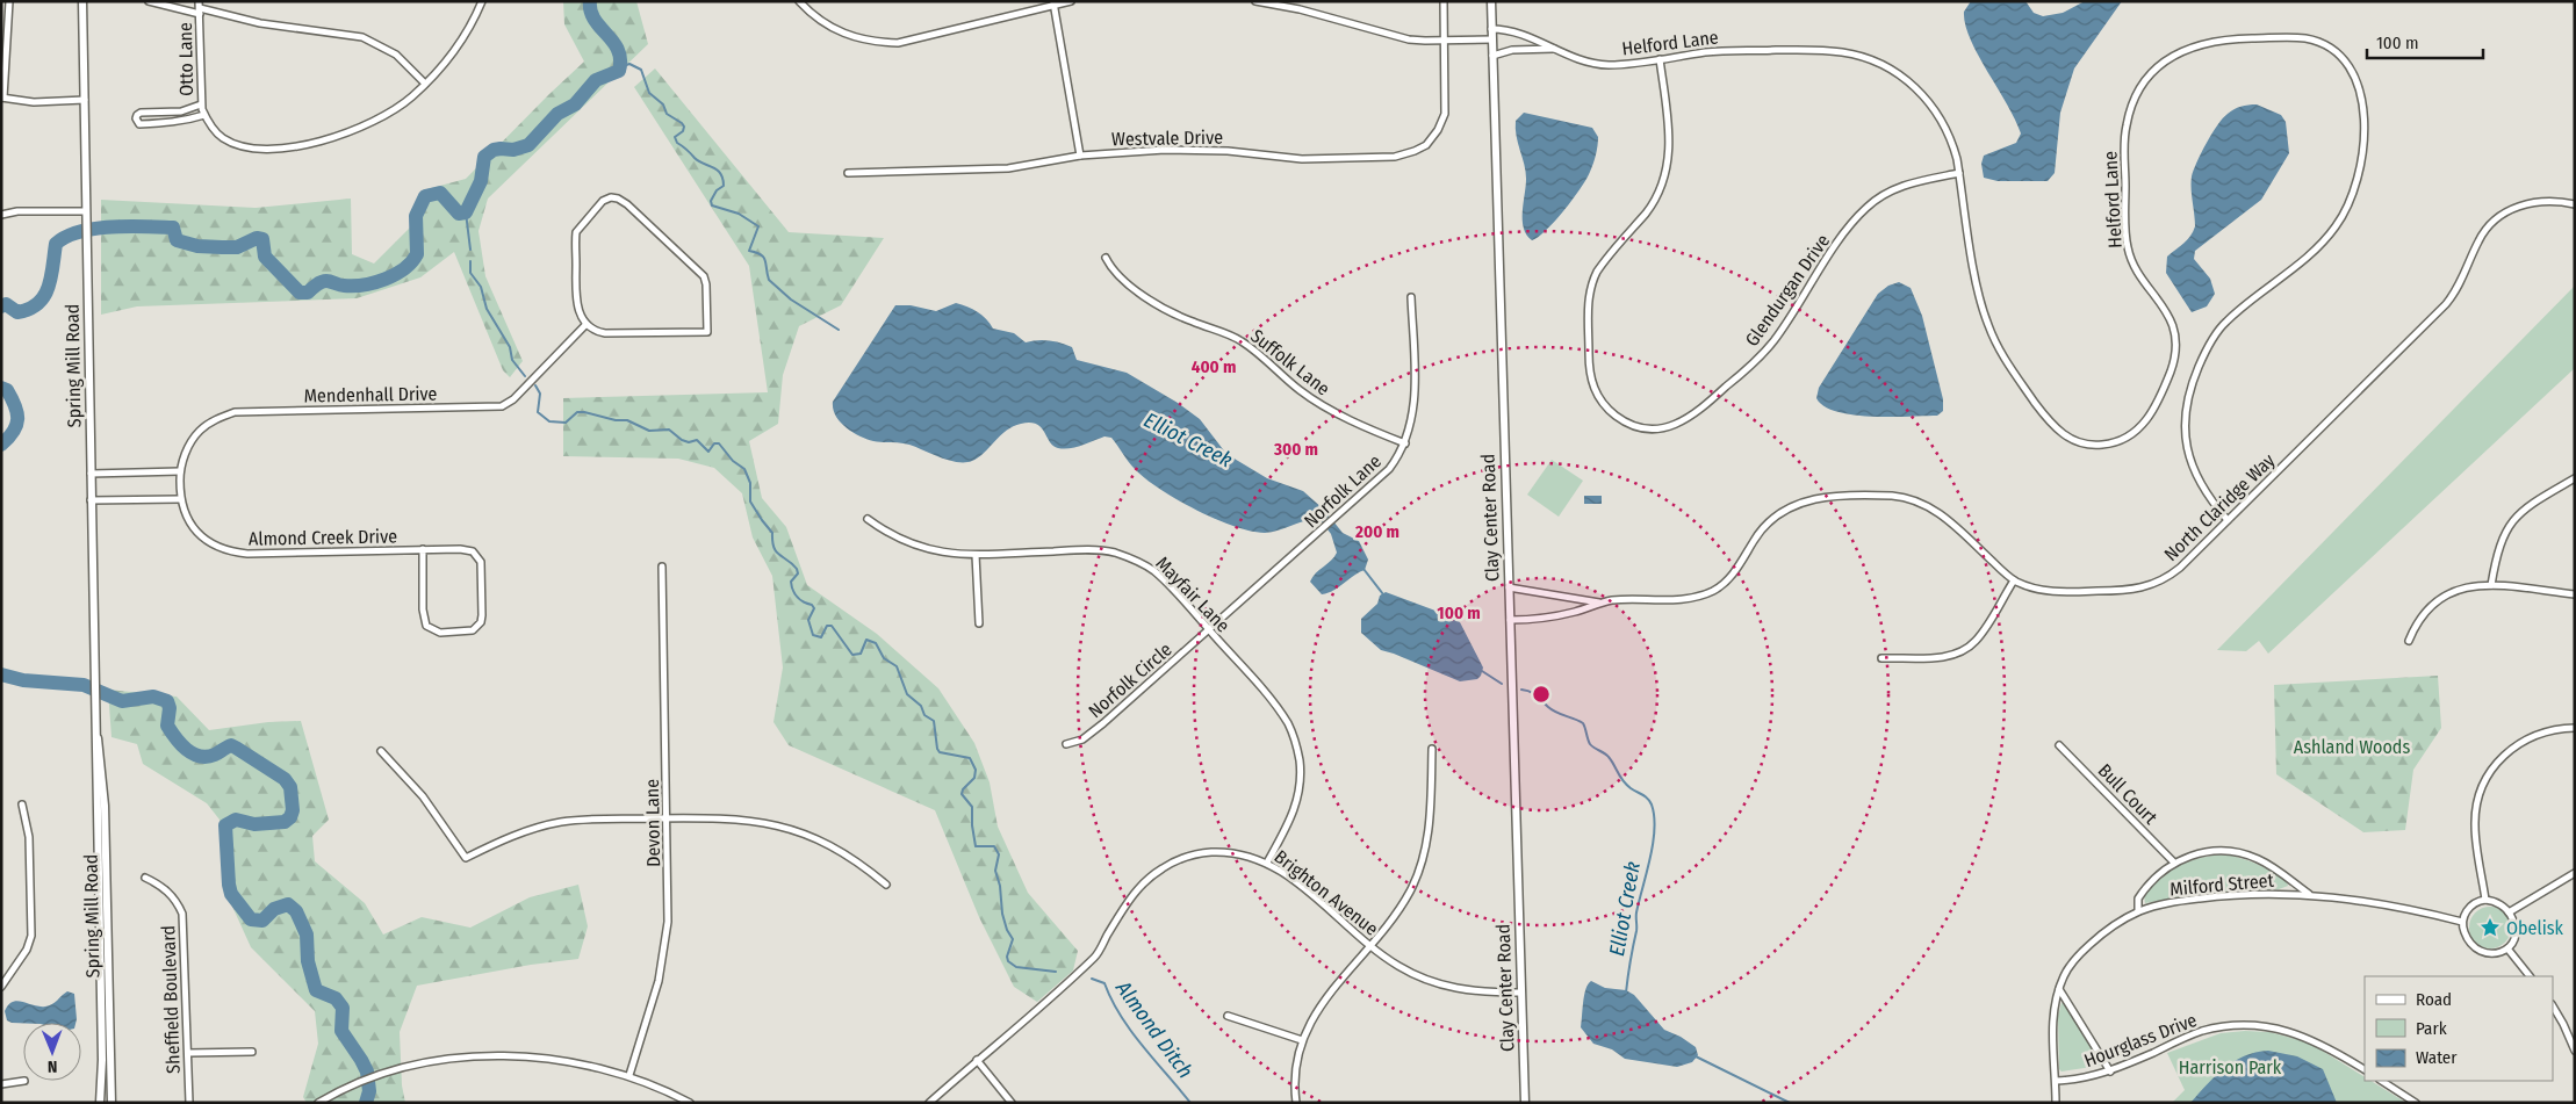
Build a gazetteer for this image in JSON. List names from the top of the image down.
{
  "streets": {
    "street": [
      "Helford Lane",
      "Otto Lane",
      "Westvale Drive",
      "Glendurgan Drive",
      "Suffolk Lane",
      "Spring Mill Road",
      "Mendenhall Drive",
      "Norfolk Lane",
      "North Claridge Way",
      "Clay Center Road",
      "Almond Creek Drive",
      "Mayfair Lane",
      "Norfolk Circle",
      "Bull Court",
      "Devon Lane",
      "Milford Street",
      "Brighton Avenue",
      "Sheffield Boulevard",
      "Hourglass Drive"
    ]
  },
  "crossings": [
    ["Helford Lane", "Glendurgan Drive"],
    ["Helford Lane", "North Claridge Way"],
    ["Helford Lane", "Clay Center Road"],
    ["Suffolk Lane", "Norfolk Lane"],
    ["Mendenhall Drive", "Almond Creek Drive"],
    ["Norfolk Lane", "Mayfair Lane"],
    ["Norfolk Lane", "Norfolk Circle"],
    ["North Claridge Way", "Clay Center Road"],
    ["Clay Center Road", "Brighton Avenue"],
    ["Mayfair Lane", "Norfolk Circle"],
    ["Mayfair Lane", "Brighton Avenue"],
    ["Bull Court", "Milford Street"],
    ["Milford Street", "Hourglass Drive"]
  ],
  "water": ["Elliot Creek", "Almond Ditch"],
  "parks": ["Ashland Woods", "Harrison Park"],
  "places": {
    "place": ["Obelisk"]
  },
  "legend": ["Road", "Park", "Water"],
  "scale_bar": "100 m",
  "north": "bottom",
  "rings": [
    "400 m",
    "300 m",
    "200 m",
    "100 m"
  ]
}
